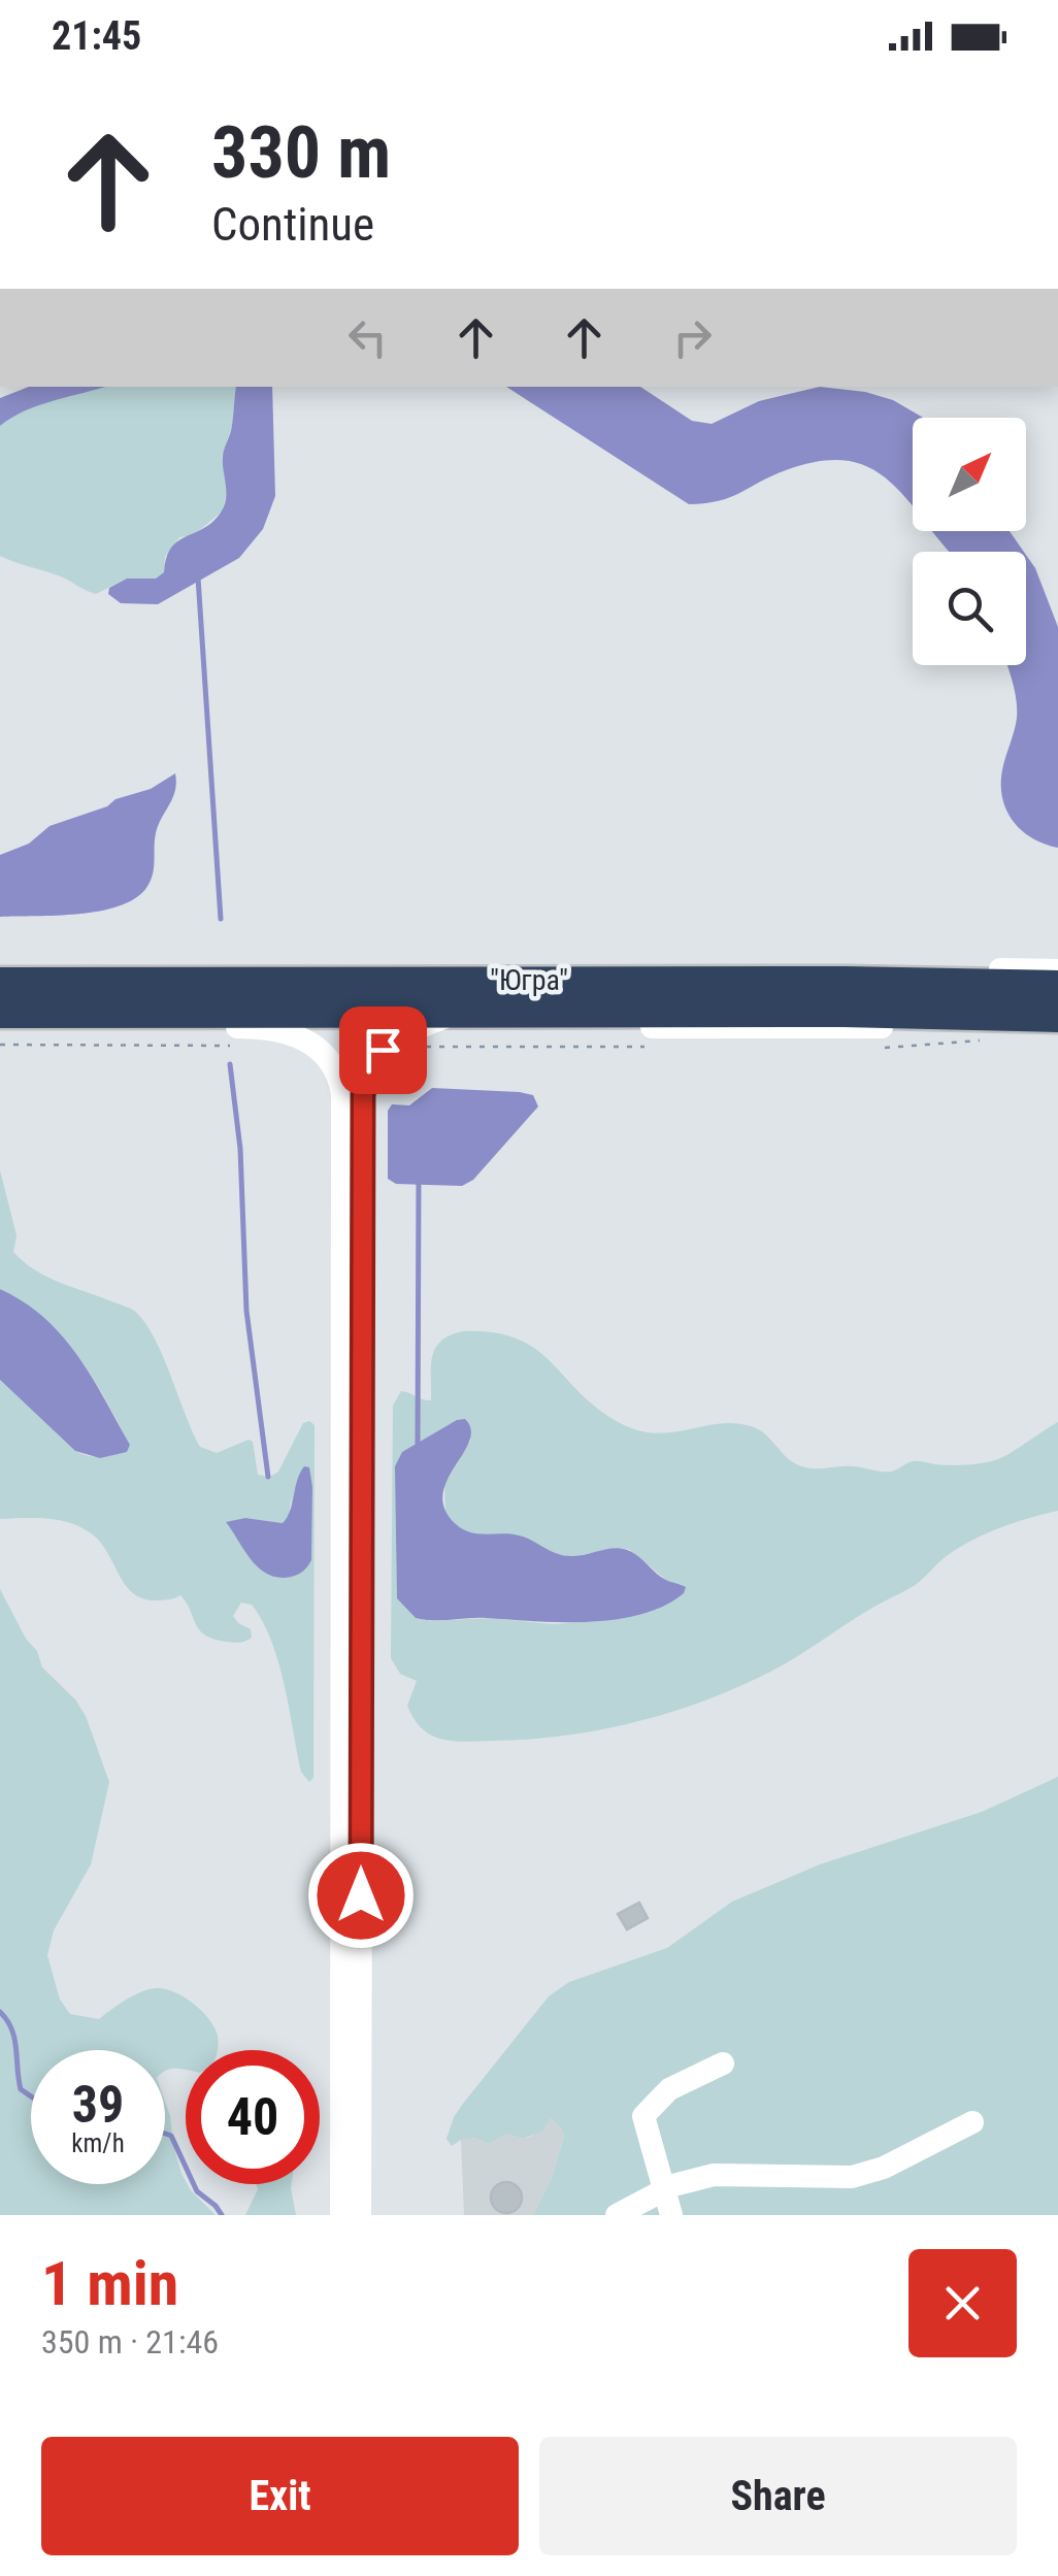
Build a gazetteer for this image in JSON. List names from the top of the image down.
{
  "streets": {
    "highway": ["\"Югра\""]
  },
  "north": "top right",
  "page": {
    "status": "21:45",
    "turn": ["330 m", "Continue"],
    "speed": "39 km/h",
    "limit": "40",
    "heading": ["1 min", "350 m · 21:46"],
    "buttons": ["Exit", "Share"]
  }
}
